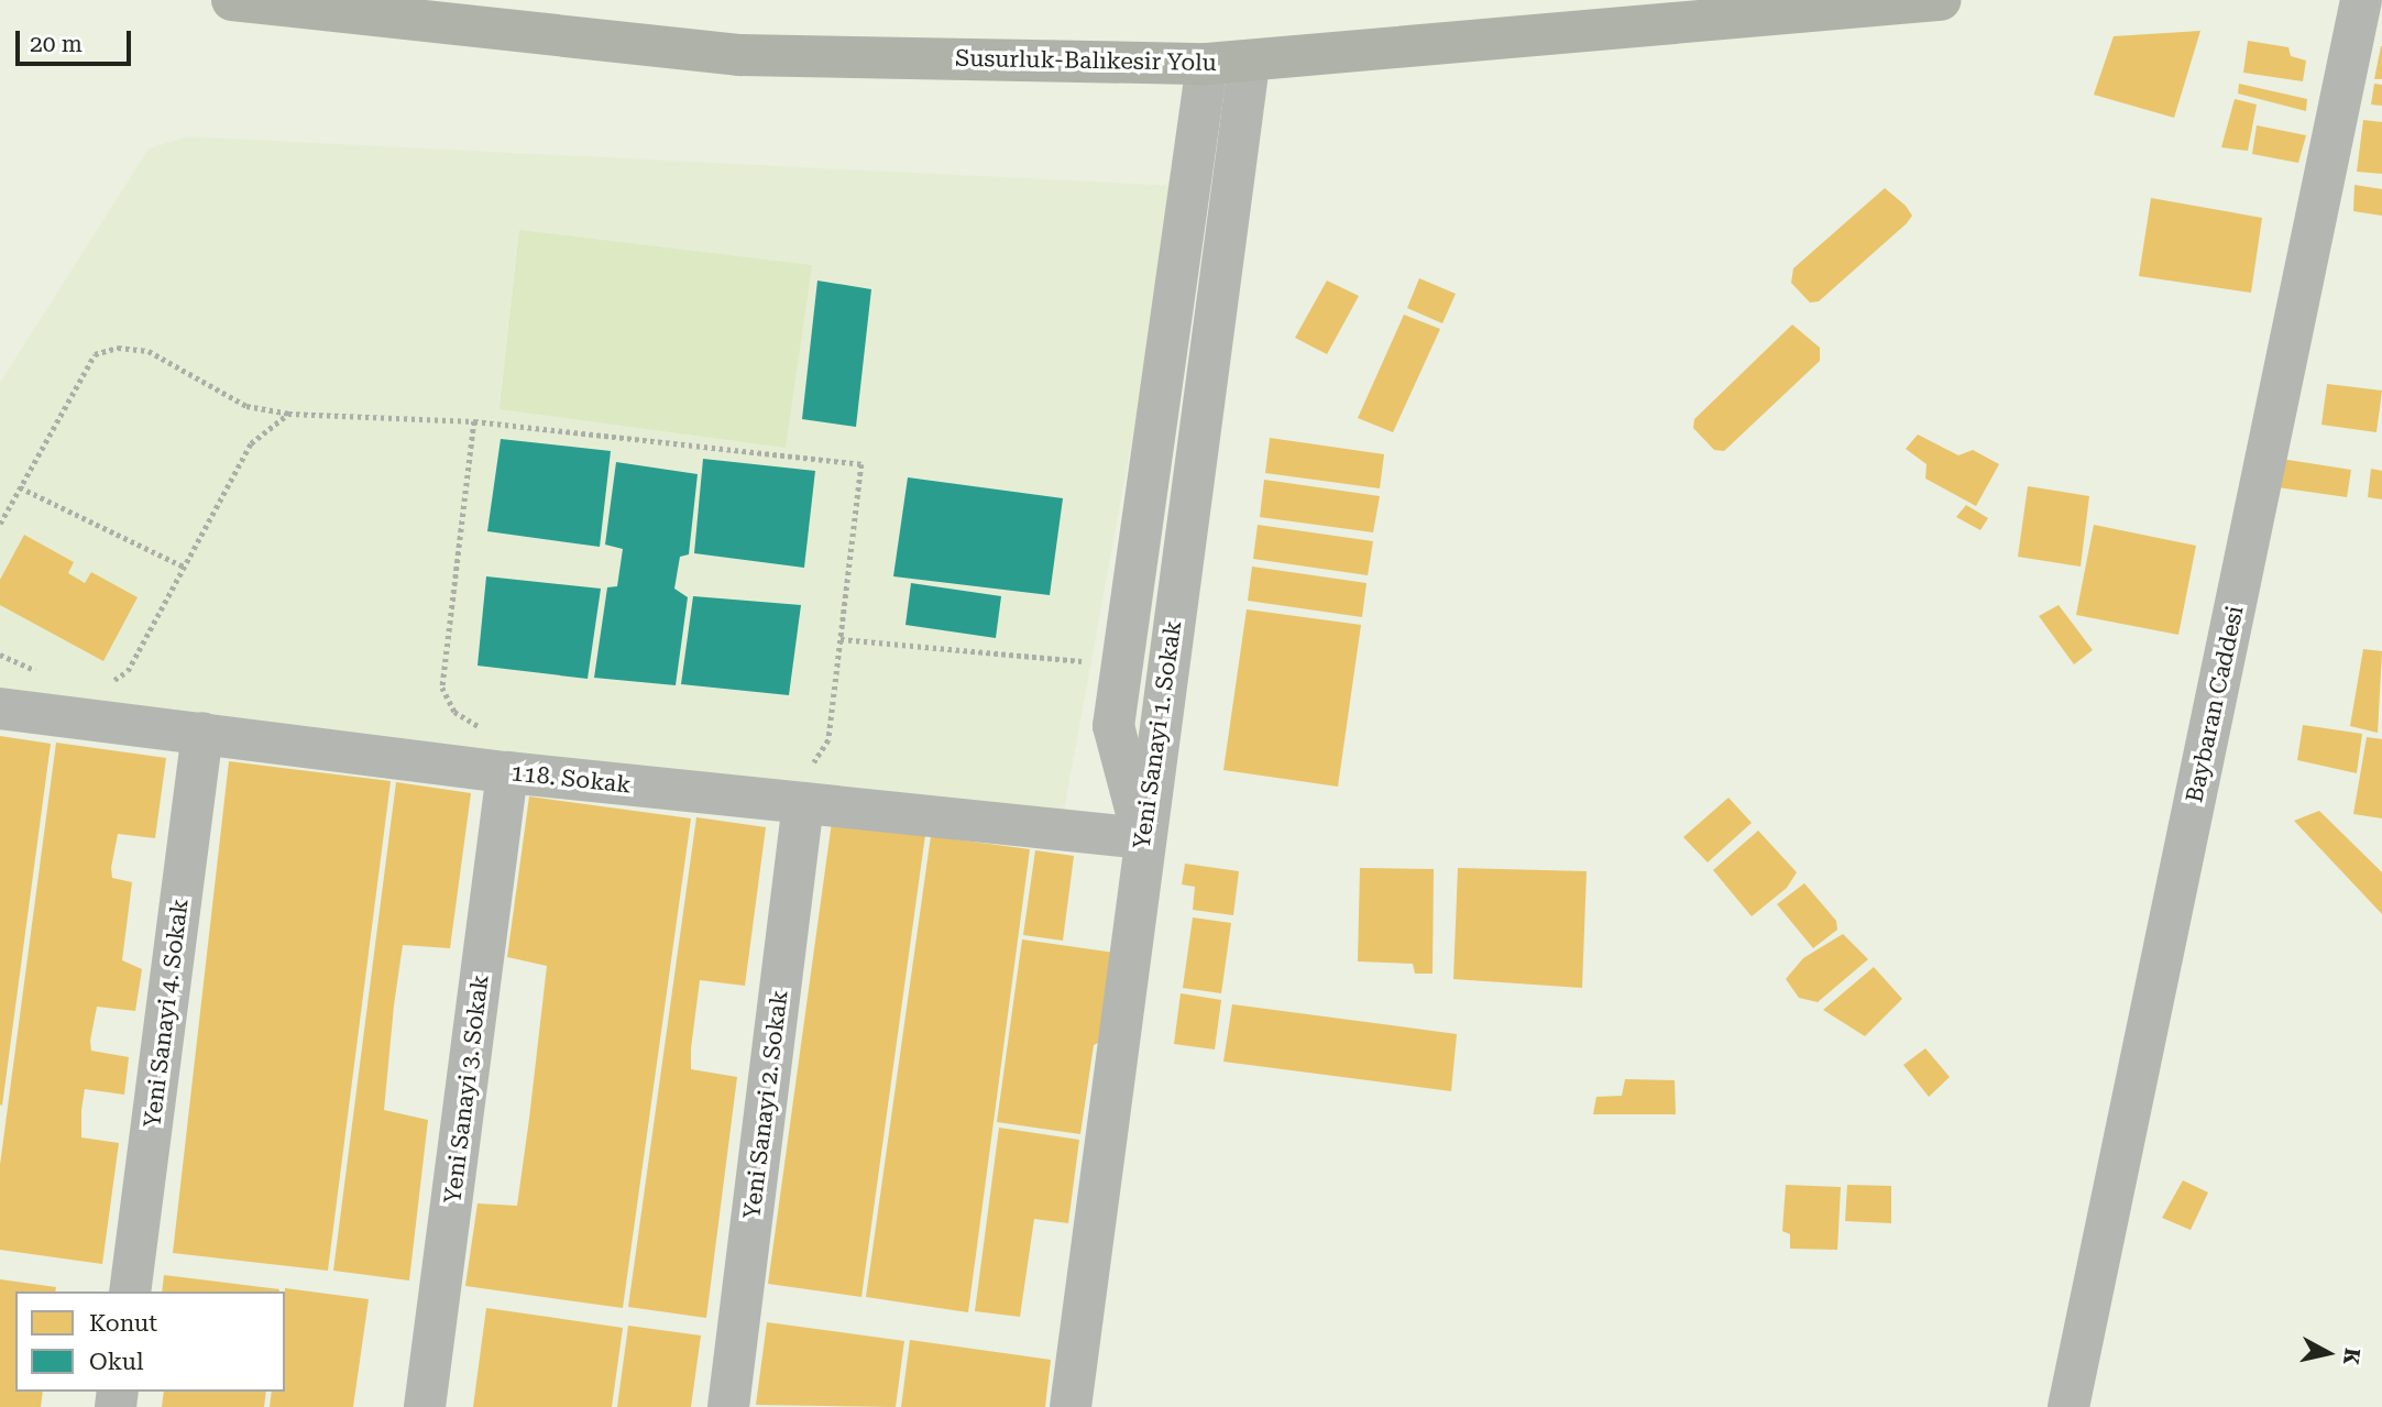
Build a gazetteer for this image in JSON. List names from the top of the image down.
{
  "streets": {
    "highway": ["Susurluk-Balıkesir Yolu"],
    "street": [
      "Baybaran Caddesi",
      "Yeni Sanayi 1. Sokak",
      "118. Sokak",
      "Yeni Sanayi 4. Sokak",
      "Yeni Sanayi 3. Sokak",
      "Yeni Sanayi 2. Sokak"
    ]
  },
  "crossings": [
    ["Susurluk-Balıkesir Yolu", "Yeni Sanayi 1. Sokak"],
    ["Yeni Sanayi 1. Sokak", "118. Sokak"],
    ["118. Sokak", "Yeni Sanayi 4. Sokak"],
    ["118. Sokak", "Yeni Sanayi 3. Sokak"],
    ["118. Sokak", "Yeni Sanayi 2. Sokak"]
  ],
  "legend": ["Konut", "Okul"],
  "scale_bar": "20 m",
  "north": "right"
}
